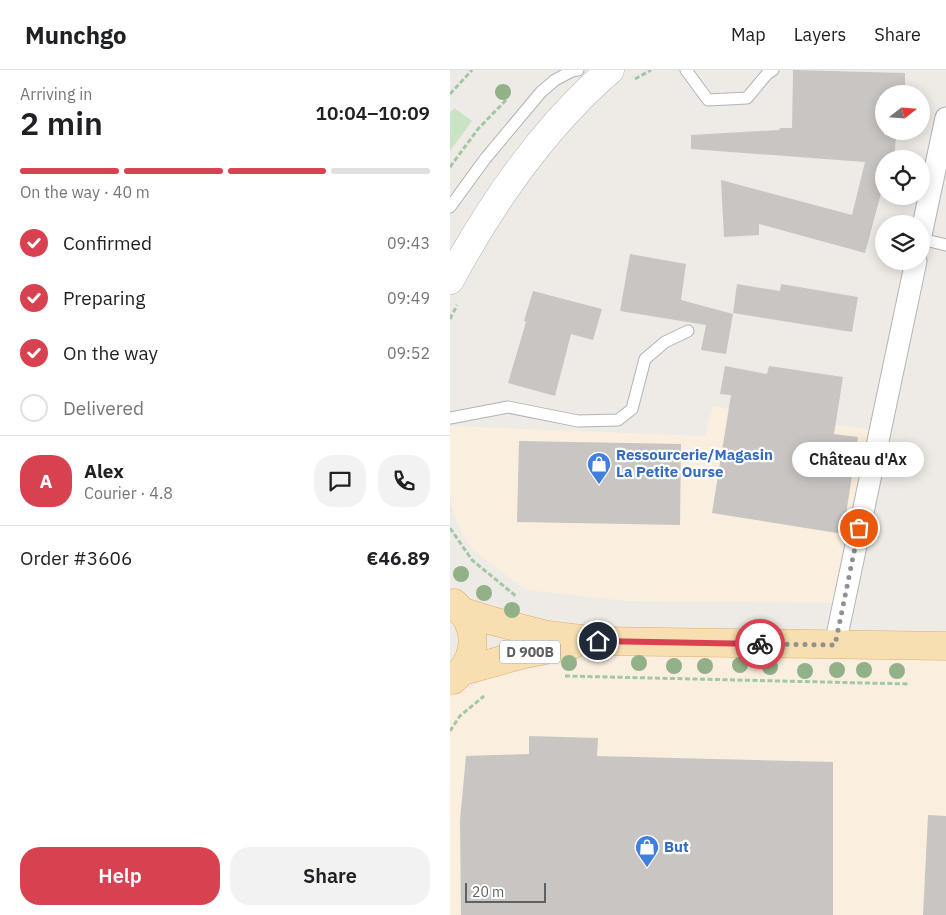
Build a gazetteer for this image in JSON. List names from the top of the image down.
{
  "streets": {
    "main road": ["D 900B"]
  },
  "places": {
    "shop": ["Ressourcerie/Magasin La Petite Ourse", "But"],
    "other": ["Château d'Ax"]
  },
  "scale_bar": "20 m",
  "north": "right",
  "page": {
    "header": "Munchgo",
    "nav": ["Map", "Layers", "Share"],
    "heading": ["2 min", "Arriving in", "10:04–10:09"],
    "panel": [
      "Alex",
      "Courier · 4.8",
      "Order #3606",
      "€46.89"
    ],
    "bar": "On the way · 40 m",
    "list": [
      ["Confirmed", "09:43"],
      ["Preparing", "09:49"],
      ["On the way", "09:52"],
      "Delivered"
    ],
    "bubble": "Château d'Ax",
    "round": "A",
    "buttons": ["Help", "Share"],
    "scale": "20 m"
  }
}
